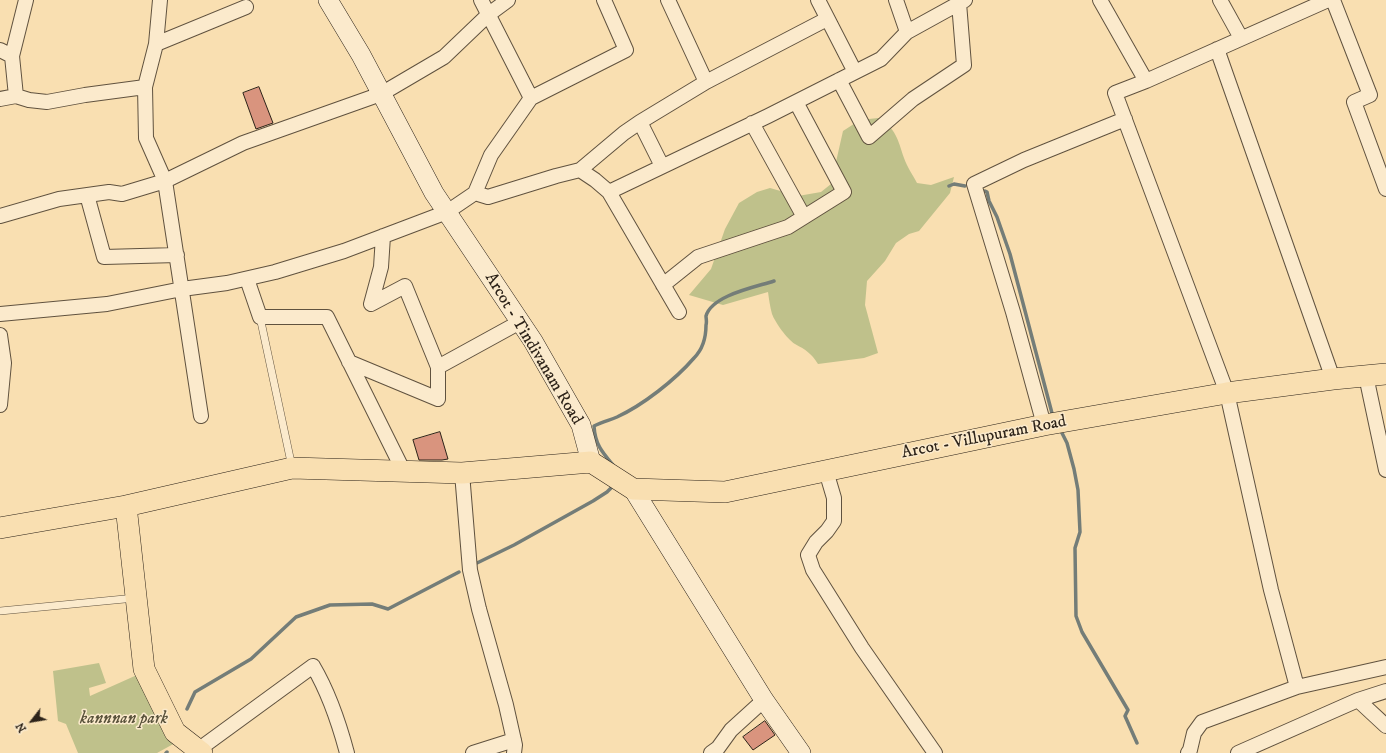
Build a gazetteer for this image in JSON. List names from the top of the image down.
{
  "streets": {
    "main road": ["Arcot - Tindivanam Road", "Arcot - Villupuram Road"]
  },
  "parks": ["kannnan park"],
  "north": "bottom left"
}
